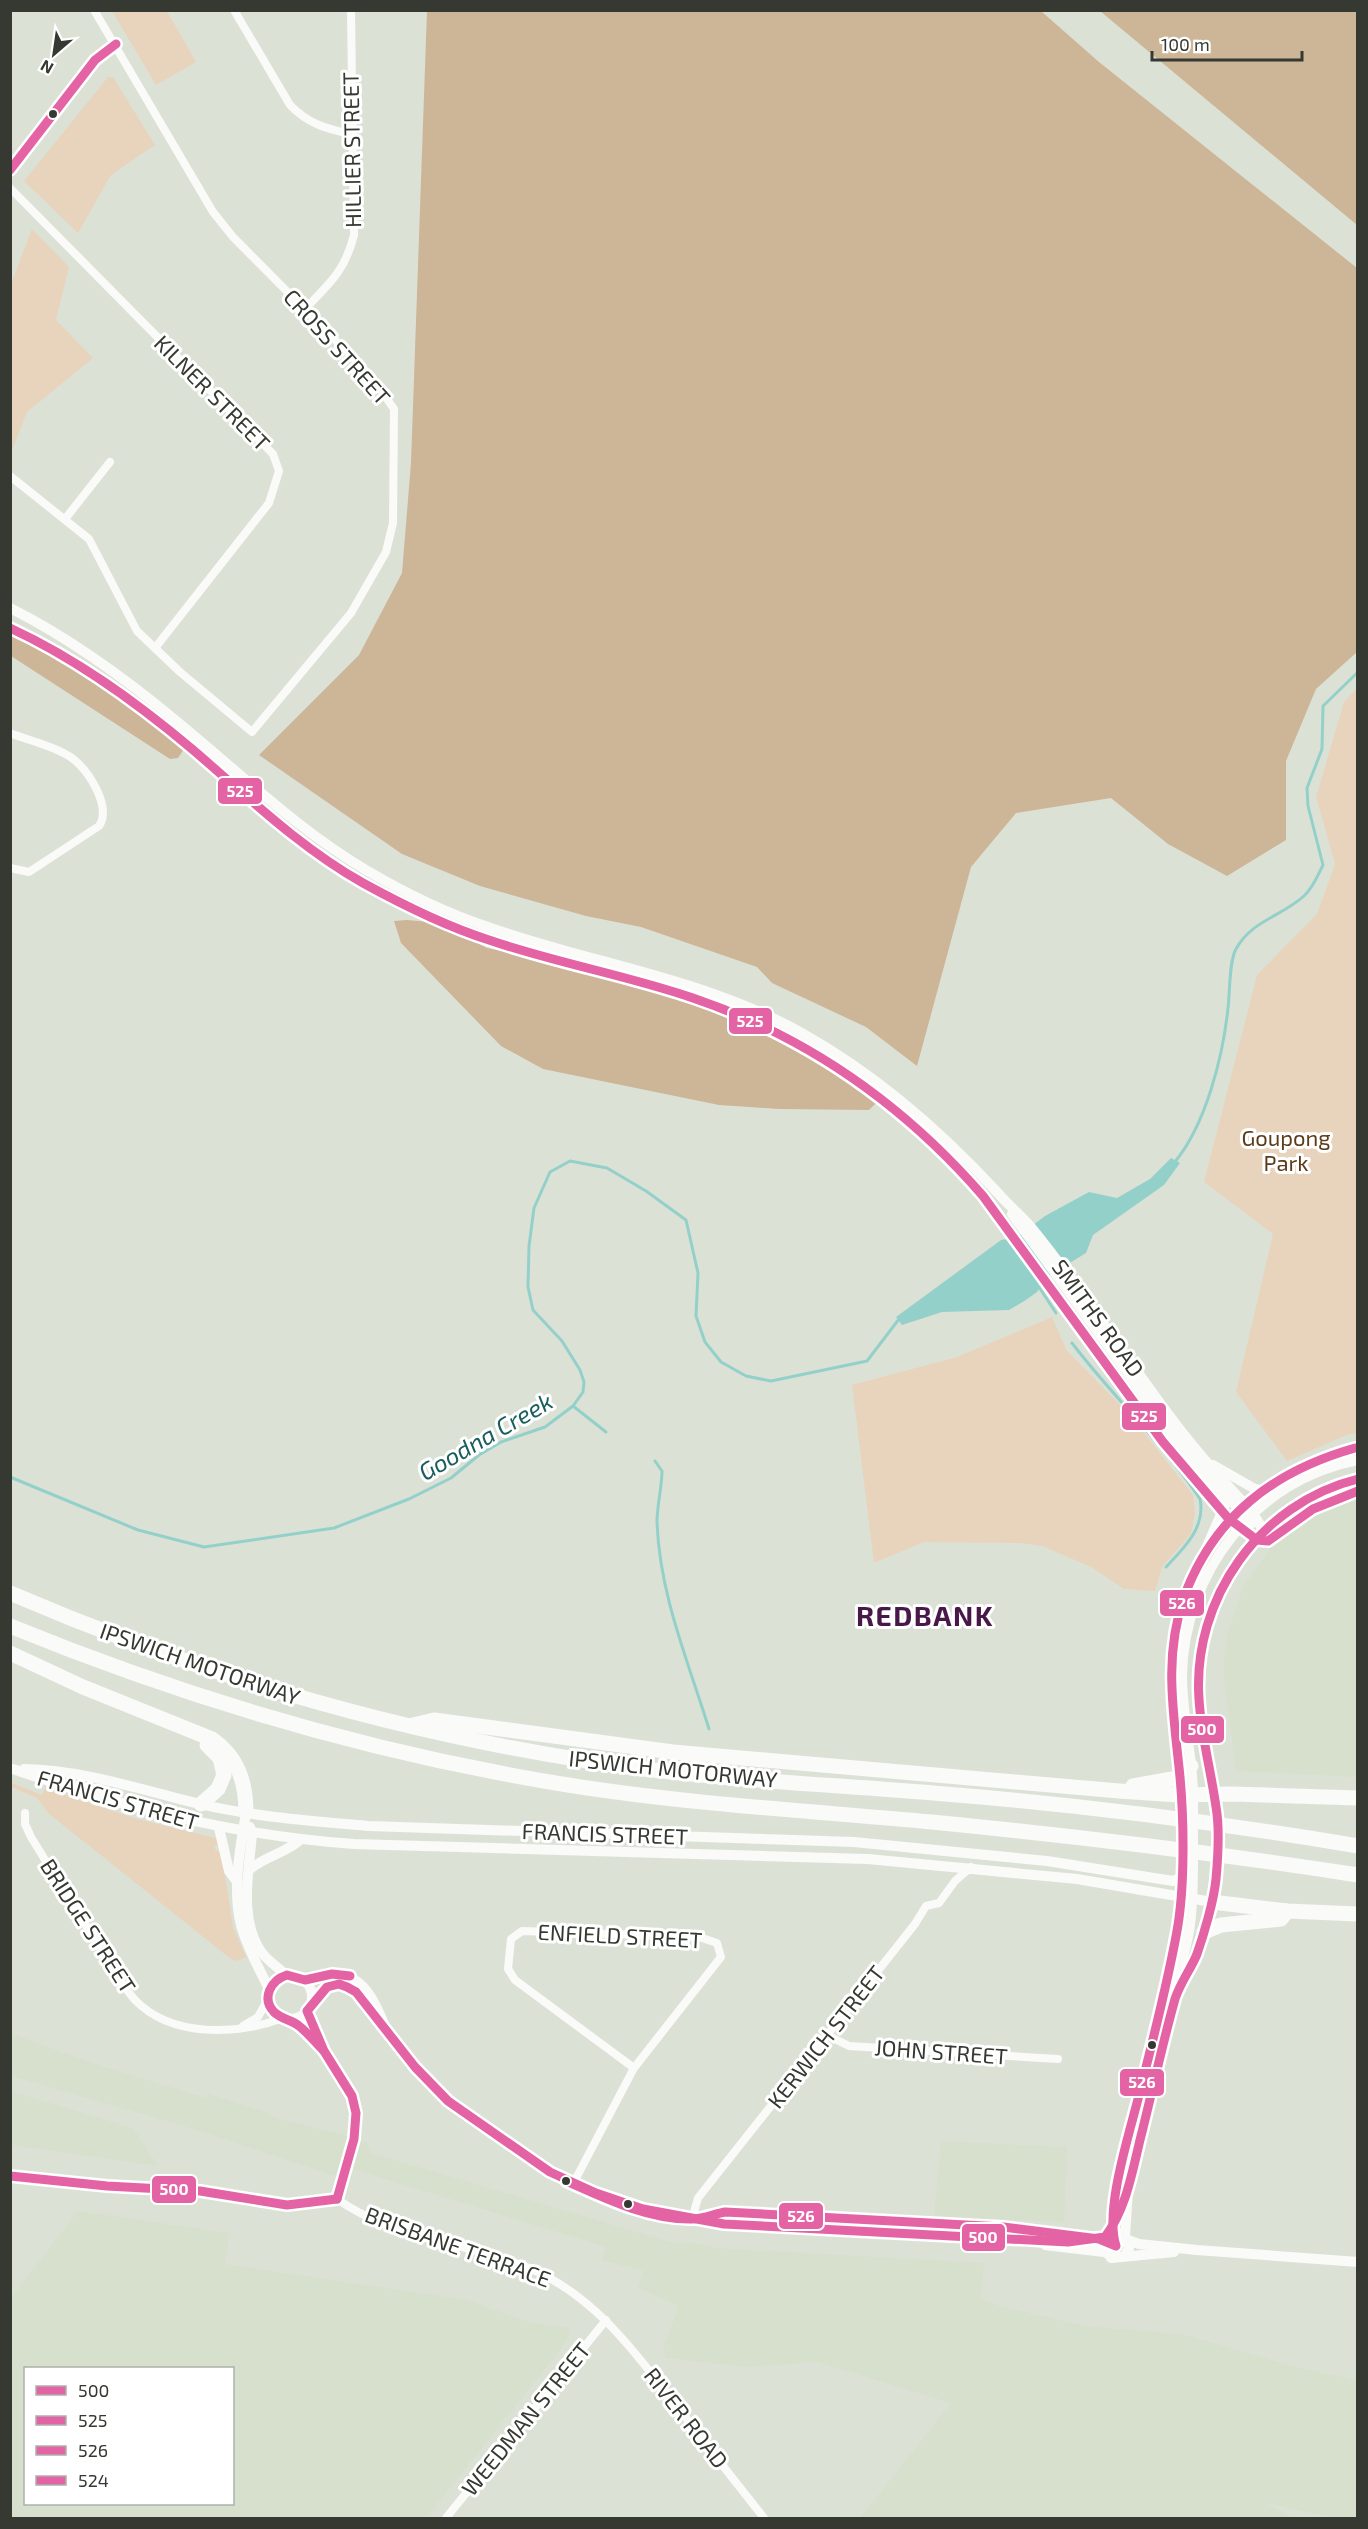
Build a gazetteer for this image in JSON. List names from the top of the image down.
{
  "streets": {
    "highway": ["IPSWICH MOTORWAY"],
    "main road": ["SMITHS ROAD", "FRANCIS STREET", "BRISBANE TERRACE"],
    "street": [
      "HILLIER STREET",
      "CROSS STREET",
      "KILNER STREET",
      "BRIDGE STREET",
      "ENFIELD STREET",
      "KERWICH STREET",
      "JOHN STREET",
      "RIVER ROAD",
      "WEEDMAN STREET"
    ]
  },
  "crossings": [
    ["HILLIER STREET", "CROSS STREET"],
    ["CROSS STREET", "KILNER STREET"],
    ["FRANCIS STREET", "KERWICH STREET"],
    ["BRIDGE STREET", "BRISBANE TERRACE"],
    ["KERWICH STREET", "JOHN STREET"],
    ["BRISBANE TERRACE", "RIVER ROAD"],
    ["BRISBANE TERRACE", "WEEDMAN STREET"],
    ["RIVER ROAD", "WEEDMAN STREET"]
  ],
  "districts": ["REDBANK"],
  "water": ["Goodna Creek"],
  "parks": ["Goupong Park"],
  "lines": [
    "transit line 524",
    "transit line 525",
    "transit line 526",
    "transit line 500"
  ],
  "legend": [
    "500",
    "525",
    "526",
    "524"
  ],
  "scale_bar": "100 m",
  "north": "bottom left"
}
